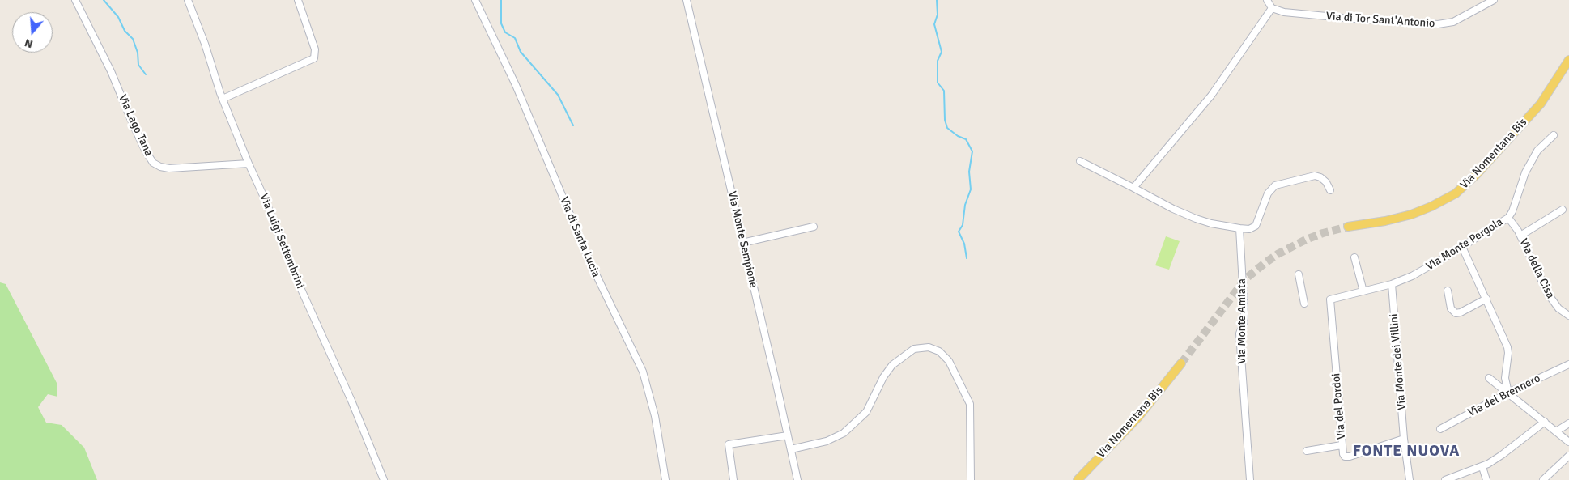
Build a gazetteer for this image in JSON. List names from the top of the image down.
{
  "streets": {
    "main road": ["Via Nomentana Bis"],
    "street": [
      "Via di Tor Sant'Antonio",
      "Via Lago Tana",
      "Via di Santa Lucia",
      "Via Monte Sempione",
      "Via Luigi Settembrini",
      "Via Monte Pergola",
      "Via della Cisa",
      "Via Monte Amiata",
      "Via Monte dei Villini",
      "Via del Brennero",
      "Via del Pordoi"
    ]
  },
  "crossings": [
    ["Via Lago Tana", "Via Luigi Settembrini"],
    ["Via Monte Pergola", "Via della Cisa"],
    ["Via Monte Pergola", "Via Monte dei Villini"],
    ["Via Monte Pergola", "Via del Pordoi"],
    ["Via Monte dei Villini", "Via del Pordoi"]
  ],
  "districts": ["FONTE NUOVA"],
  "north": "bottom"
}
